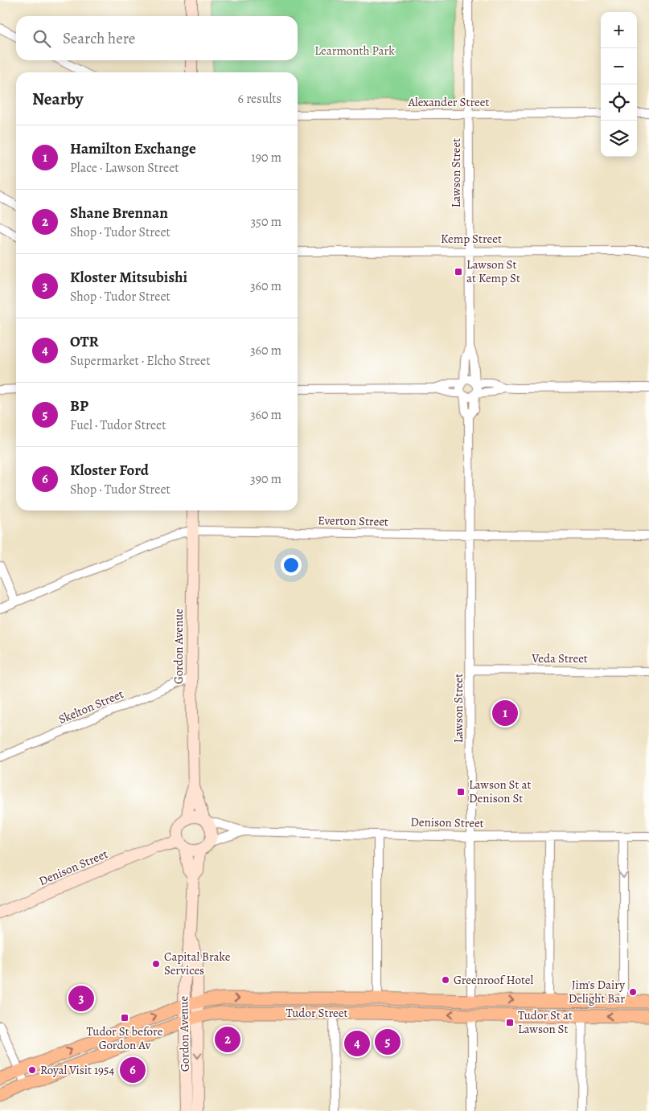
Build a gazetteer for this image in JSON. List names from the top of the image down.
{
  "streets": {
    "main road": ["Gordon Avenue", "Denison Street", "Tudor Street"],
    "street": [
      "Alexander Street",
      "Lawson Street",
      "Kemp Street",
      "Everton Street",
      "Veda Street",
      "Skelton Street"
    ]
  },
  "crossings": [
    ["Alexander Street", "Lawson Street"],
    ["Lawson Street", "Kemp Street"],
    ["Lawson Street", "Everton Street"],
    ["Lawson Street", "Veda Street"],
    ["Lawson Street", "Denison Street"],
    ["Lawson Street", "Tudor Street"],
    ["Everton Street", "Gordon Avenue"],
    ["Gordon Avenue", "Skelton Street"],
    ["Gordon Avenue", "Denison Street"],
    ["Gordon Avenue", "Tudor Street"]
  ],
  "parks": ["Learmonth Park"],
  "places": {
    "transit": [
      "Lawson St at Kemp St",
      "Lawson St at Denison St",
      "Tudor St before Gordon Av",
      "Tudor St at Lawson St"
    ],
    "other": [
      "Capital Brake Services",
      "Greenroof Hotel",
      "Jim's Dairy Delight Bar",
      "Royal Visit 1954"
    ]
  },
  "page": {
    "map_buttons": ["+", "−"],
    "search": "Search here",
    "heading": ["Nearby", "6 results"],
    "list": [
      {
        "mark": "1",
        "name": "Hamilton Exchange",
        "note": "Place · Lawson Street",
        "value": "190 m"
      },
      {
        "mark": "2",
        "name": "Shane Brennan",
        "note": "Shop · Tudor Street",
        "value": "350 m"
      },
      {
        "mark": "3",
        "name": "Kloster Mitsubishi",
        "note": "Shop · Tudor Street",
        "value": "360 m"
      },
      {
        "mark": "4",
        "name": "OTR",
        "note": "Supermarket · Elcho Street",
        "value": "360 m"
      },
      {
        "mark": "5",
        "name": "BP",
        "note": "Fuel · Tudor Street",
        "value": "360 m"
      },
      {
        "mark": "6",
        "name": "Kloster Ford",
        "note": "Shop · Tudor Street",
        "value": "390 m"
      }
    ],
    "pins": [
      "1",
      "3",
      "2",
      "5",
      "4",
      "6"
    ]
  }
}
